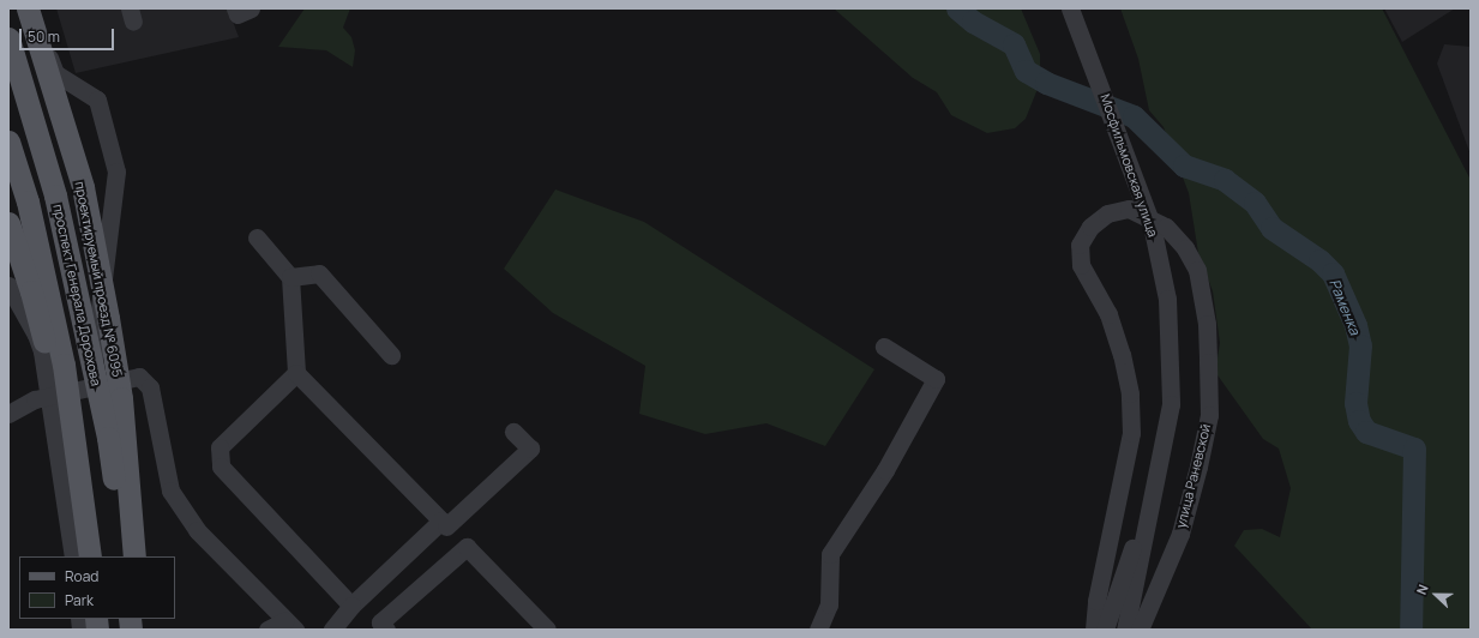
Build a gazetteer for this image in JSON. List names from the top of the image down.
{
  "streets": {
    "main road": ["проектируемый проезд № 6095", "проспект Генерала Дорохова"],
    "street": ["Мосфильмовская улица", "улица Раневской"]
  },
  "water": ["Раменка"],
  "legend": ["Road", "Park"],
  "scale_bar": "50 m",
  "north": "left"
}
